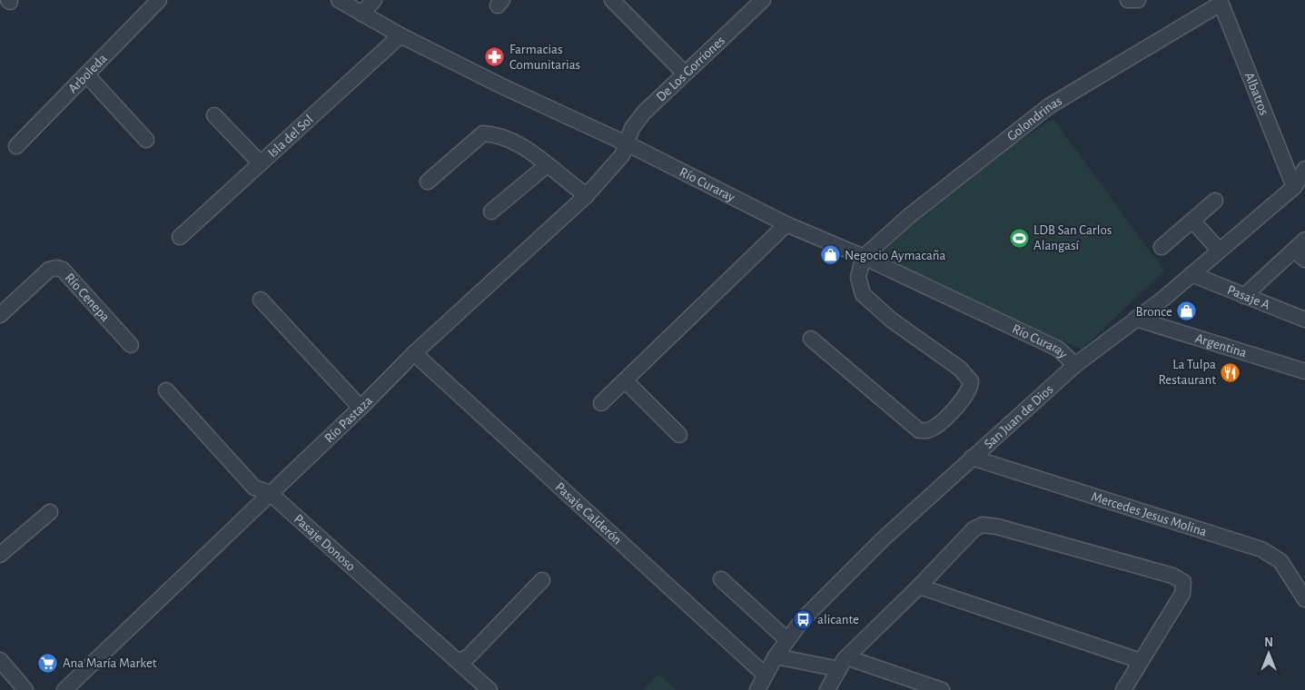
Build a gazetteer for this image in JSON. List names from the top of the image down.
{
  "streets": {
    "street": [
      "De Los Gorriones",
      "Arboleda",
      "Albatros",
      "Golondrinas",
      "Isla del Sol",
      "Río Curaray",
      "Pasaje A",
      "Río Cenepa",
      "Argentina",
      "San Juan de Dios",
      "Río Pastaza",
      "Pasaje Calderón",
      "Mercedes Jesus Molina",
      "Pasaje Donoso"
    ]
  },
  "crossings": [
    ["De Los Gorriones", "Río Curaray"],
    ["De Los Gorriones", "Río Pastaza"],
    ["Albatros", "Golondrinas"],
    ["Albatros", "San Juan de Dios"],
    ["Golondrinas", "Río Curaray"],
    ["Isla del Sol", "Río Curaray"],
    ["Río Curaray", "San Juan de Dios"],
    ["Río Curaray", "Río Pastaza"],
    ["Pasaje A", "San Juan de Dios"],
    ["Argentina", "San Juan de Dios"],
    ["San Juan de Dios", "Pasaje Calderón"],
    ["San Juan de Dios", "Mercedes Jesus Molina"],
    ["Río Pastaza", "Pasaje Calderón"],
    ["Río Pastaza", "Pasaje Donoso"]
  ],
  "places": {
    "pharmacy": ["Farmacias Comunitarias"],
    "sports": ["LDB San Carlos Alangasí"],
    "shop": ["Negocio Aymacaña", "Bronce"],
    "restaurant": ["La Tulpa Restaurant"],
    "bus stop": ["alicante"],
    "supermarket": ["Ana María Market"]
  },
  "north": "top"
}
